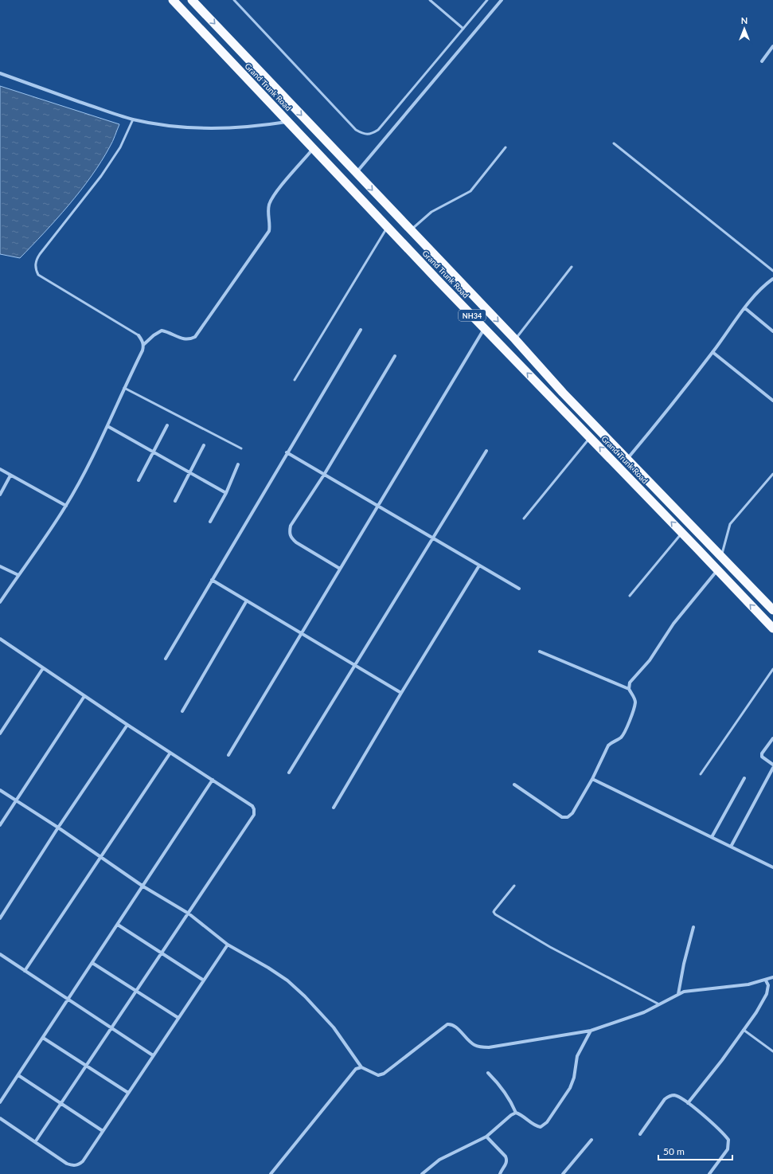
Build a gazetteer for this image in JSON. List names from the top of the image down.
{
  "streets": {
    "highway": ["Grand Trunk Road", "NH34"]
  },
  "scale_bar": "50 m",
  "north": "top"
}
